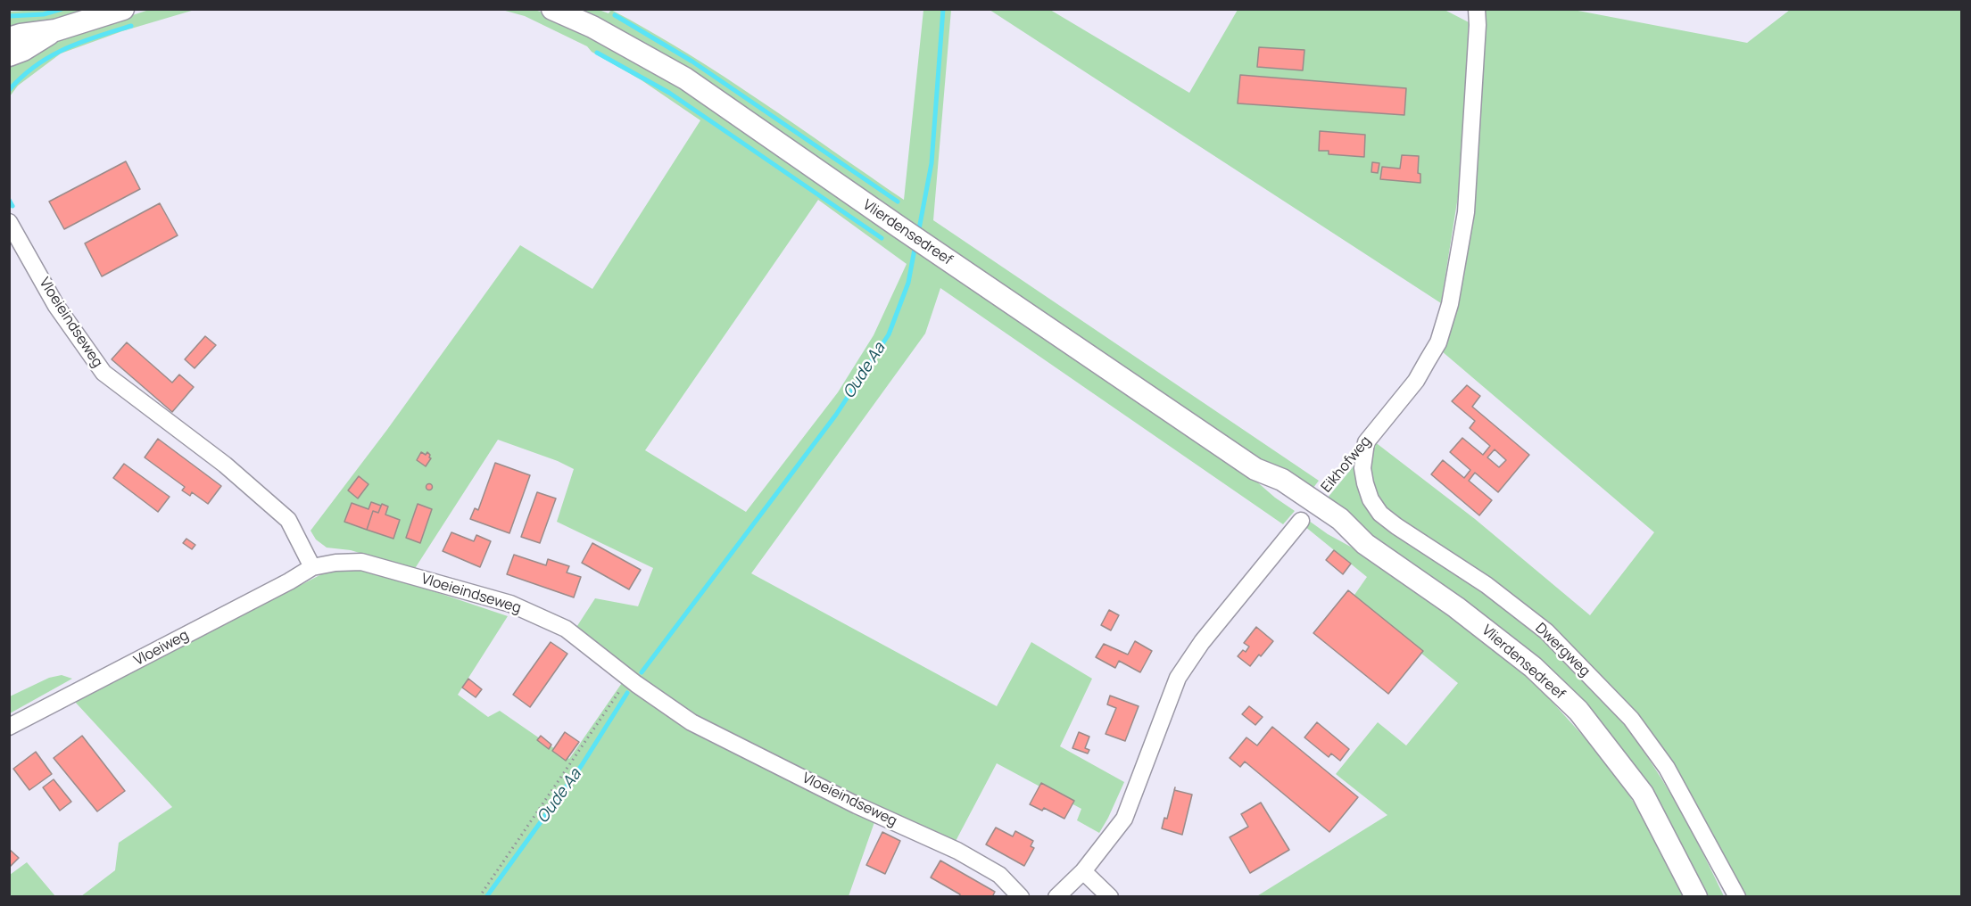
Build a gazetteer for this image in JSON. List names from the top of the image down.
{
  "streets": {
    "main road": ["Vlierdensedreef"],
    "street": [
      "Vloeieindseweg",
      "Eikhofweg",
      "Vloeiweg",
      "Dwergweg"
    ]
  },
  "crossings": [
    ["Vlierdensedreef", "Eikhofweg"],
    ["Vloeieindseweg", "Vloeiweg"],
    ["Eikhofweg", "Dwergweg"]
  ],
  "water": ["Oude Aa"]
}
